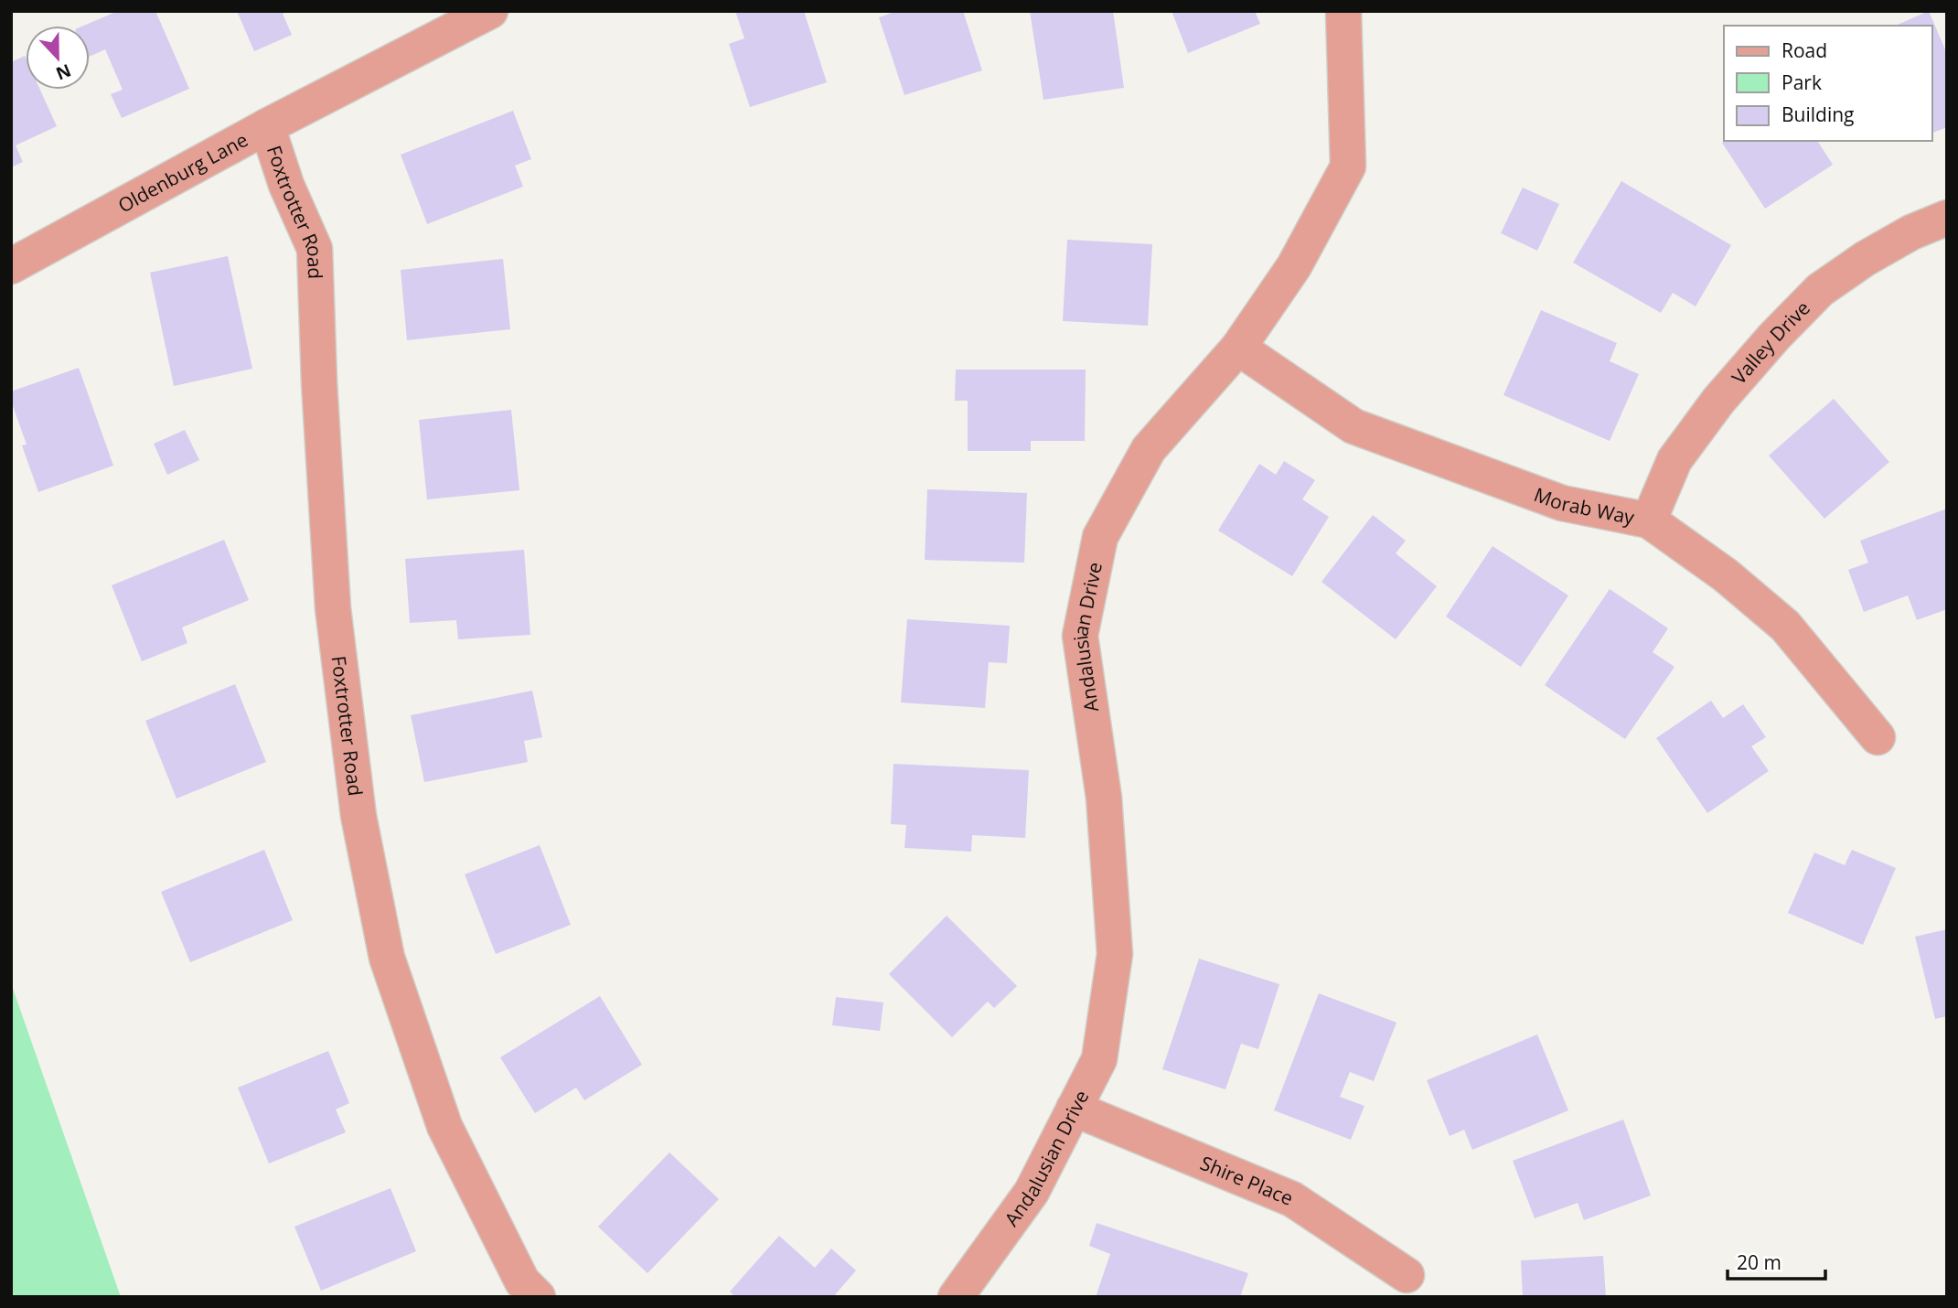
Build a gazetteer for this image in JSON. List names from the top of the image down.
{
  "streets": {
    "street": [
      "Oldenburg Lane",
      "Foxtrotter Road",
      "Valley Drive",
      "Morab Way",
      "Andalusian Drive",
      "Shire Place"
    ]
  },
  "crossings": [
    ["Oldenburg Lane", "Foxtrotter Road"],
    ["Valley Drive", "Morab Way"],
    ["Morab Way", "Andalusian Drive"],
    ["Andalusian Drive", "Shire Place"]
  ],
  "legend": ["Road", "Park", "Building"],
  "scale_bar": "20 m",
  "north": "bottom"
}
